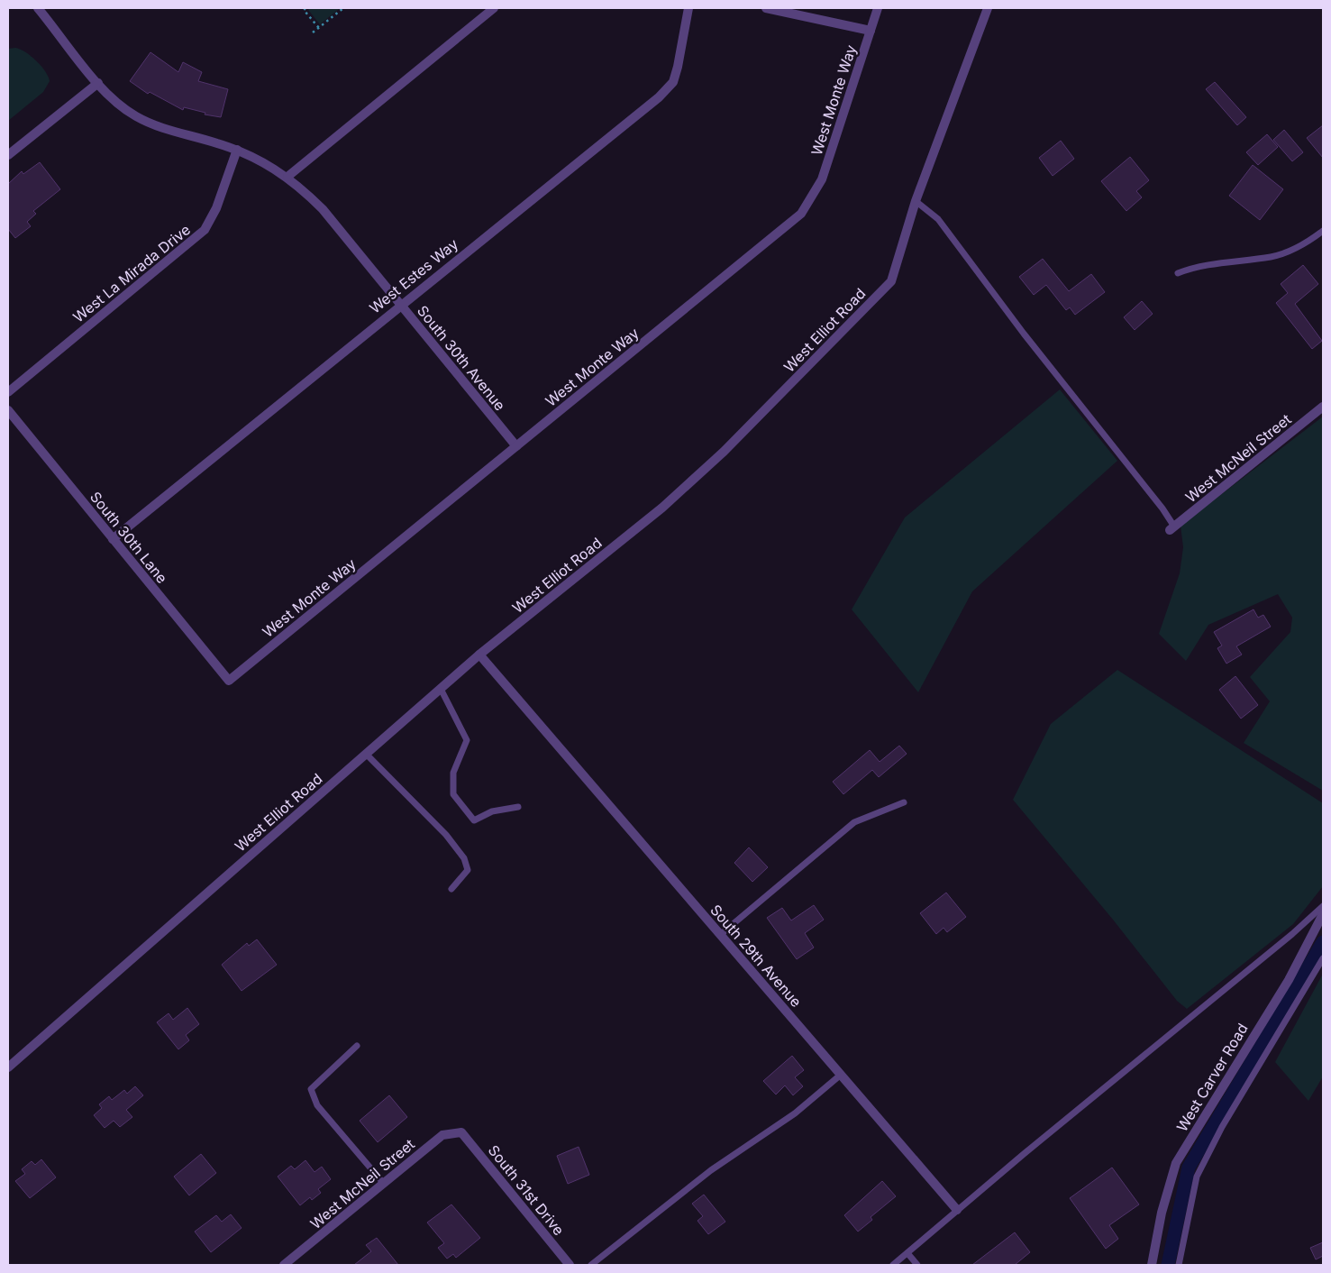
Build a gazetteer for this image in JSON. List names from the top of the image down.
{
  "streets": {
    "street": [
      "West Monte Way",
      "West La Mirada Drive",
      "West Estes Way",
      "West Elliot Road",
      "South 30th Avenue",
      "West McNeil Street",
      "South 30th Lane",
      "South 29th Avenue",
      "West Carver Road",
      "South 31st Drive"
    ]
  },
  "crossings": [
    ["West Monte Way", "South 30th Avenue"],
    ["West Monte Way", "South 30th Lane"],
    ["West La Mirada Drive", "South 30th Avenue"],
    ["West Estes Way", "South 30th Avenue"],
    ["West Estes Way", "South 30th Lane"],
    ["West Elliot Road", "South 29th Avenue"],
    ["West McNeil Street", "South 31st Drive"]
  ]
}
